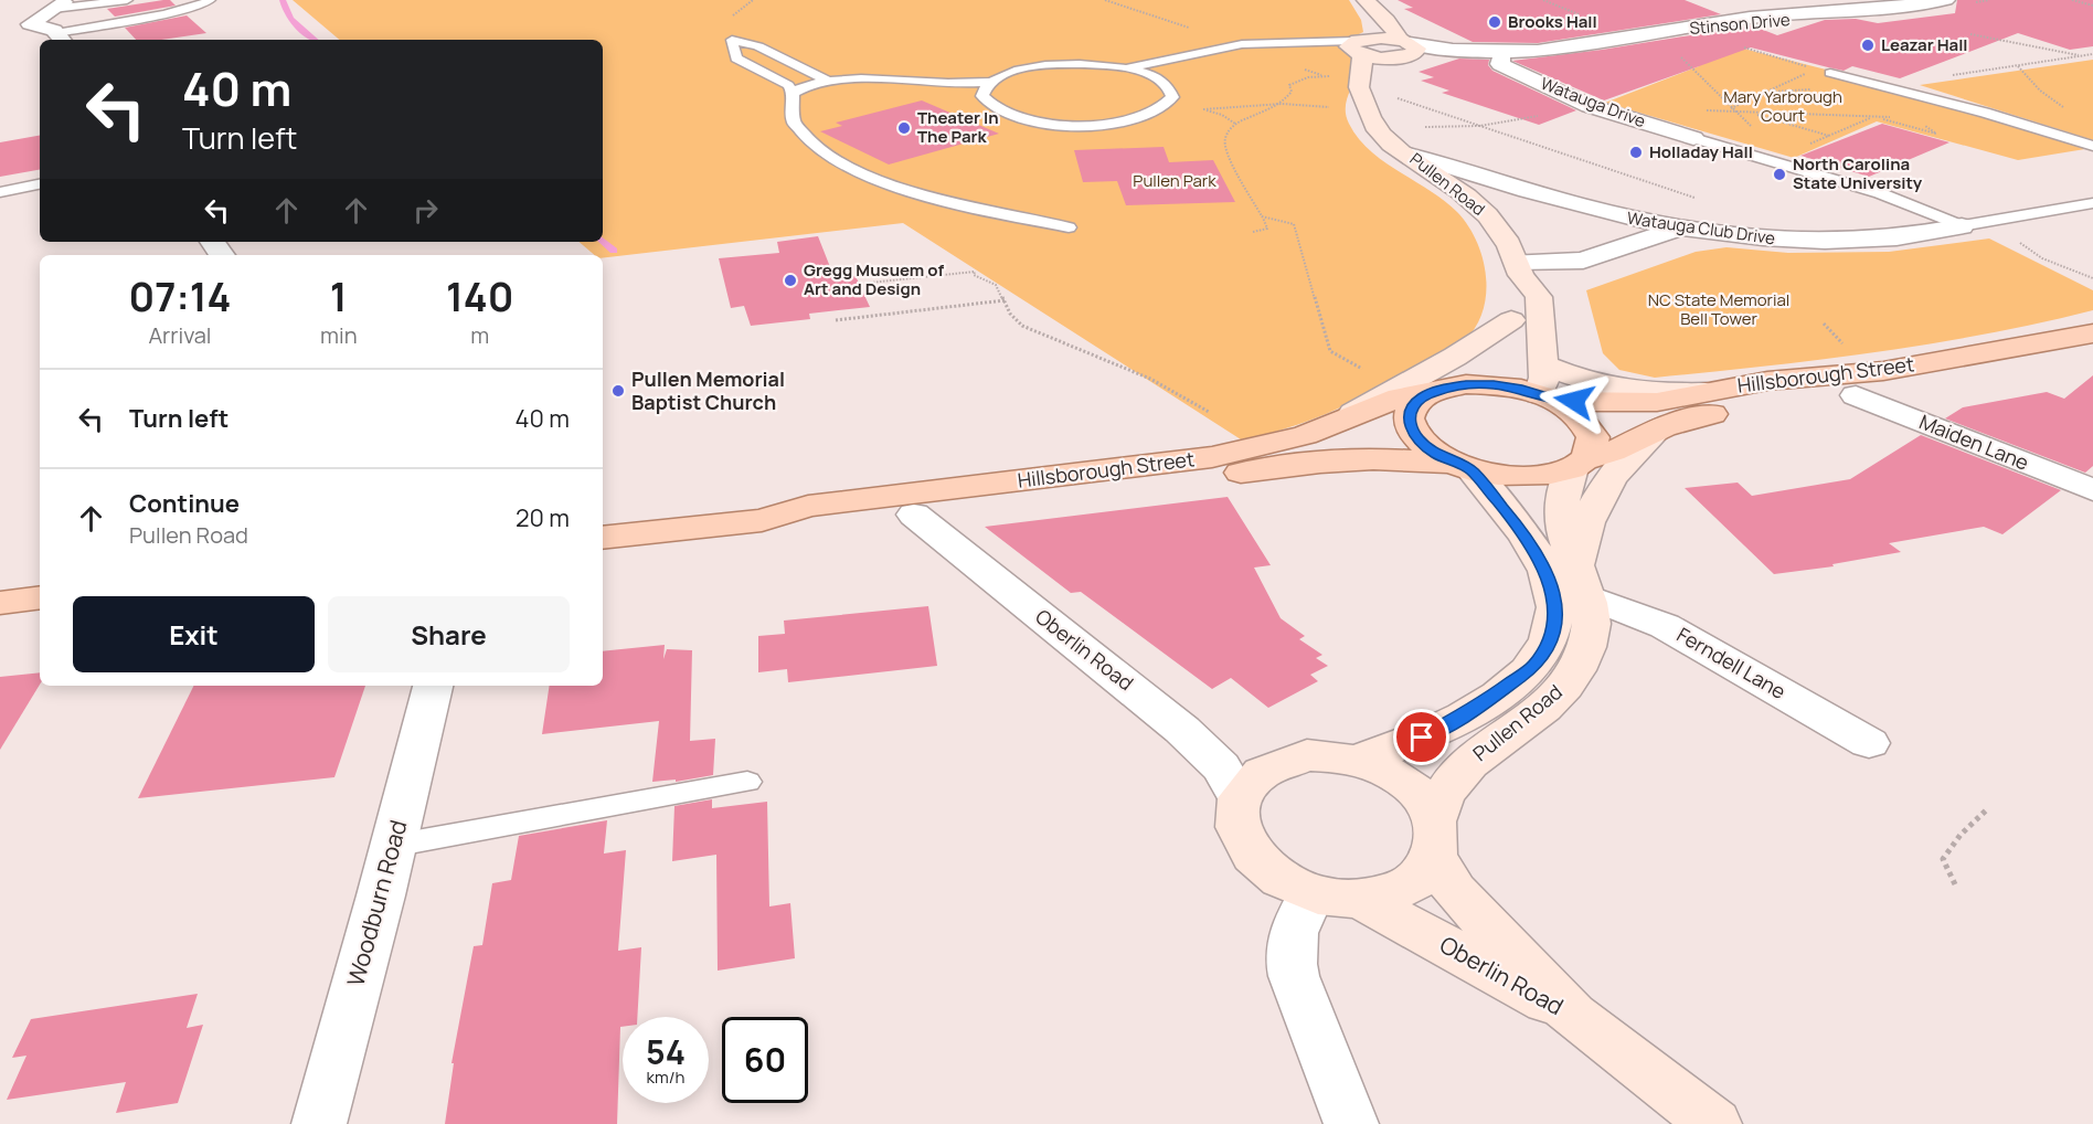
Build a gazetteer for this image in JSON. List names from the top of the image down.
{
  "streets": {
    "main road": ["Pullen Road", "Hillsborough Street", "Oberlin Road"],
    "street": [
      "Stinson Drive",
      "Watauga Drive",
      "Watauga Club Drive",
      "Maiden Lane",
      "Ferndell Lane",
      "Woodburn Road"
    ]
  },
  "crossings": [
    ["Stinson Drive", "Watauga Drive"],
    ["Stinson Drive", "Pullen Road"],
    ["Pullen Road", "Watauga Club Drive"],
    ["Pullen Road", "Hillsborough Street"],
    ["Pullen Road", "Oberlin Road"],
    ["Pullen Road", "Ferndell Lane"],
    ["Hillsborough Street", "Maiden Lane"],
    ["Hillsborough Street", "Oberlin Road"]
  ],
  "parks": ["Mary Yarbrough Court", "Pullen Park", "NC State Memorial Bell Tower"],
  "places": [
    "Brooks Hall",
    "Leazar Hall",
    "Theater In The Park",
    "Holladay Hall",
    "North Carolina State University",
    "Gregg Musuem of Art and Design",
    "Pullen Memorial Baptist Church"
  ],
  "page": {
    "turn": ["40 m", "Turn left"],
    "eta": [
      "07:14",
      "Arrival",
      "1",
      "min",
      "140",
      "m"
    ],
    "list": [
      {
        "name": "Turn left",
        "value": "40 m"
      },
      {
        "name": "Continue",
        "note": "Pullen Road",
        "value": "20 m"
      }
    ],
    "buttons": ["Exit", "Share"],
    "speed": "54 km/h",
    "limit": "60"
  }
}
